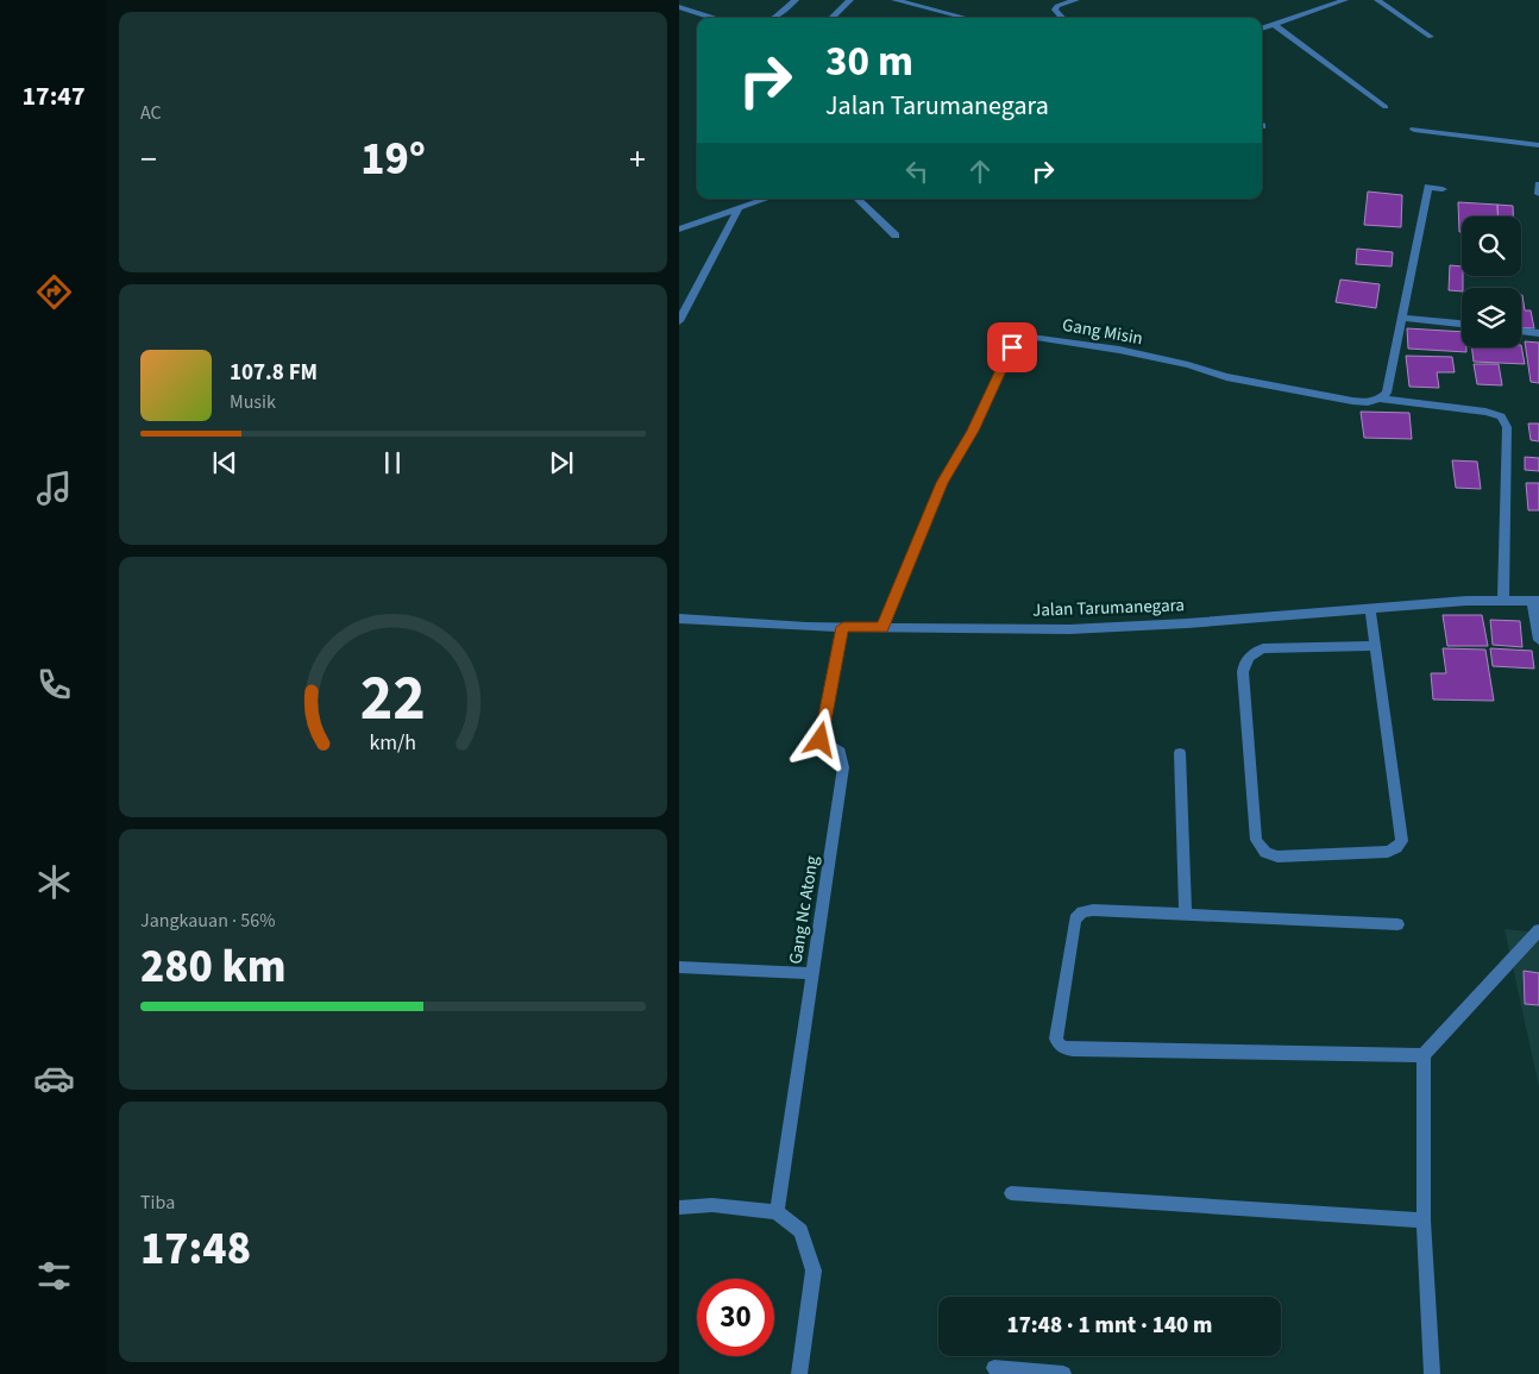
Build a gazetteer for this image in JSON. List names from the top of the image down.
{
  "streets": {
    "street": ["Gang Misin", "Jalan Tarumanegara", "Gang Nc Atong"]
  },
  "crossings": [
    ["Gang Misin", "Jalan Tarumanegara"],
    ["Jalan Tarumanegara", "Gang Nc Atong"]
  ],
  "page": {
    "tabs": "17:47",
    "tile": [
      "AC",
      ["Jangkauan · 56%", "280 km"],
      ["Tiba", "17:48"]
    ],
    "turn": ["30 m", "Jalan Tarumanegara"],
    "heat": ["−", "19°", "+"],
    "song": ["107.8 FM", "Musik"],
    "limit": "30",
    "trip": "17:48 · 1 mnt · 140 m",
    "gauge": ["22", "km/h"]
  }
}
